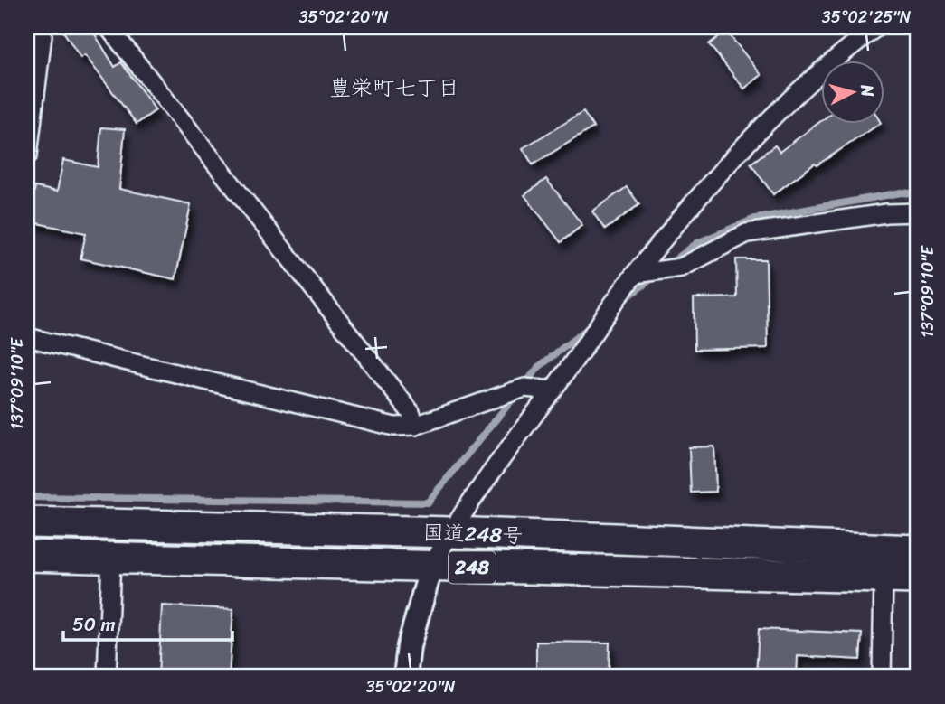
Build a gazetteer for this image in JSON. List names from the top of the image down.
{
  "streets": {
    "highway": ["国道248号", "248"]
  },
  "districts": ["豊栄町七丁目"],
  "scale_bar": "50 m",
  "north": "right",
  "coordinates": ["35°02'20\"N", "35°02'25\"N", "137°09'10\"E"]
}
